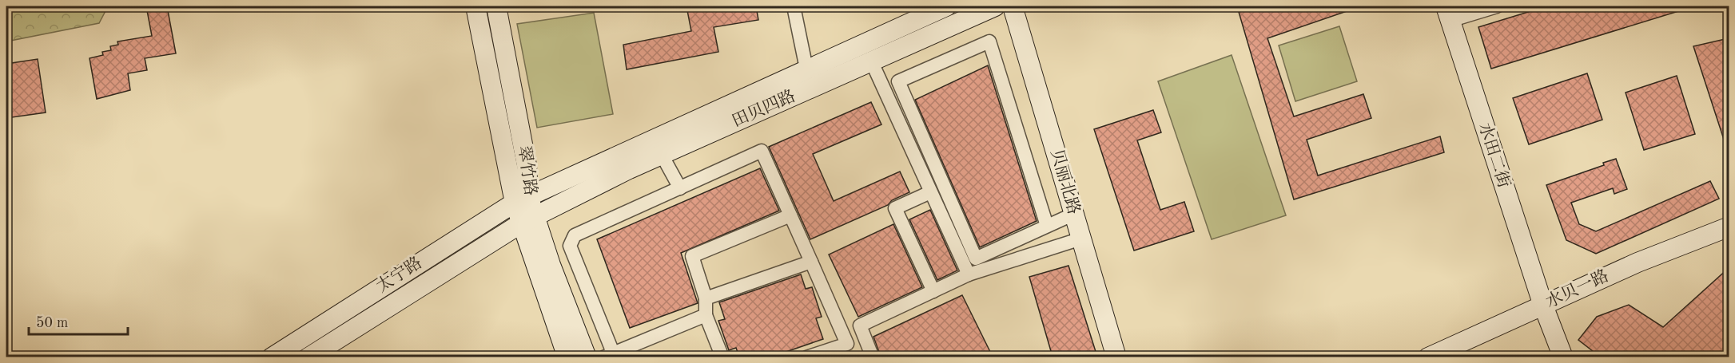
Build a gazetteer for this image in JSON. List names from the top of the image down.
{
  "streets": {
    "main road": [
      "田贝四路",
      "水田二街",
      "翠竹路",
      "贝丽北路",
      "太宁路",
      "水贝一路"
    ]
  },
  "crossings": [
    ["田贝四路", "翠竹路"],
    ["田贝四路", "太宁路"],
    ["水田二街", "水贝一路"],
    ["翠竹路", "太宁路"]
  ],
  "scale_bar": "50 m"
}
